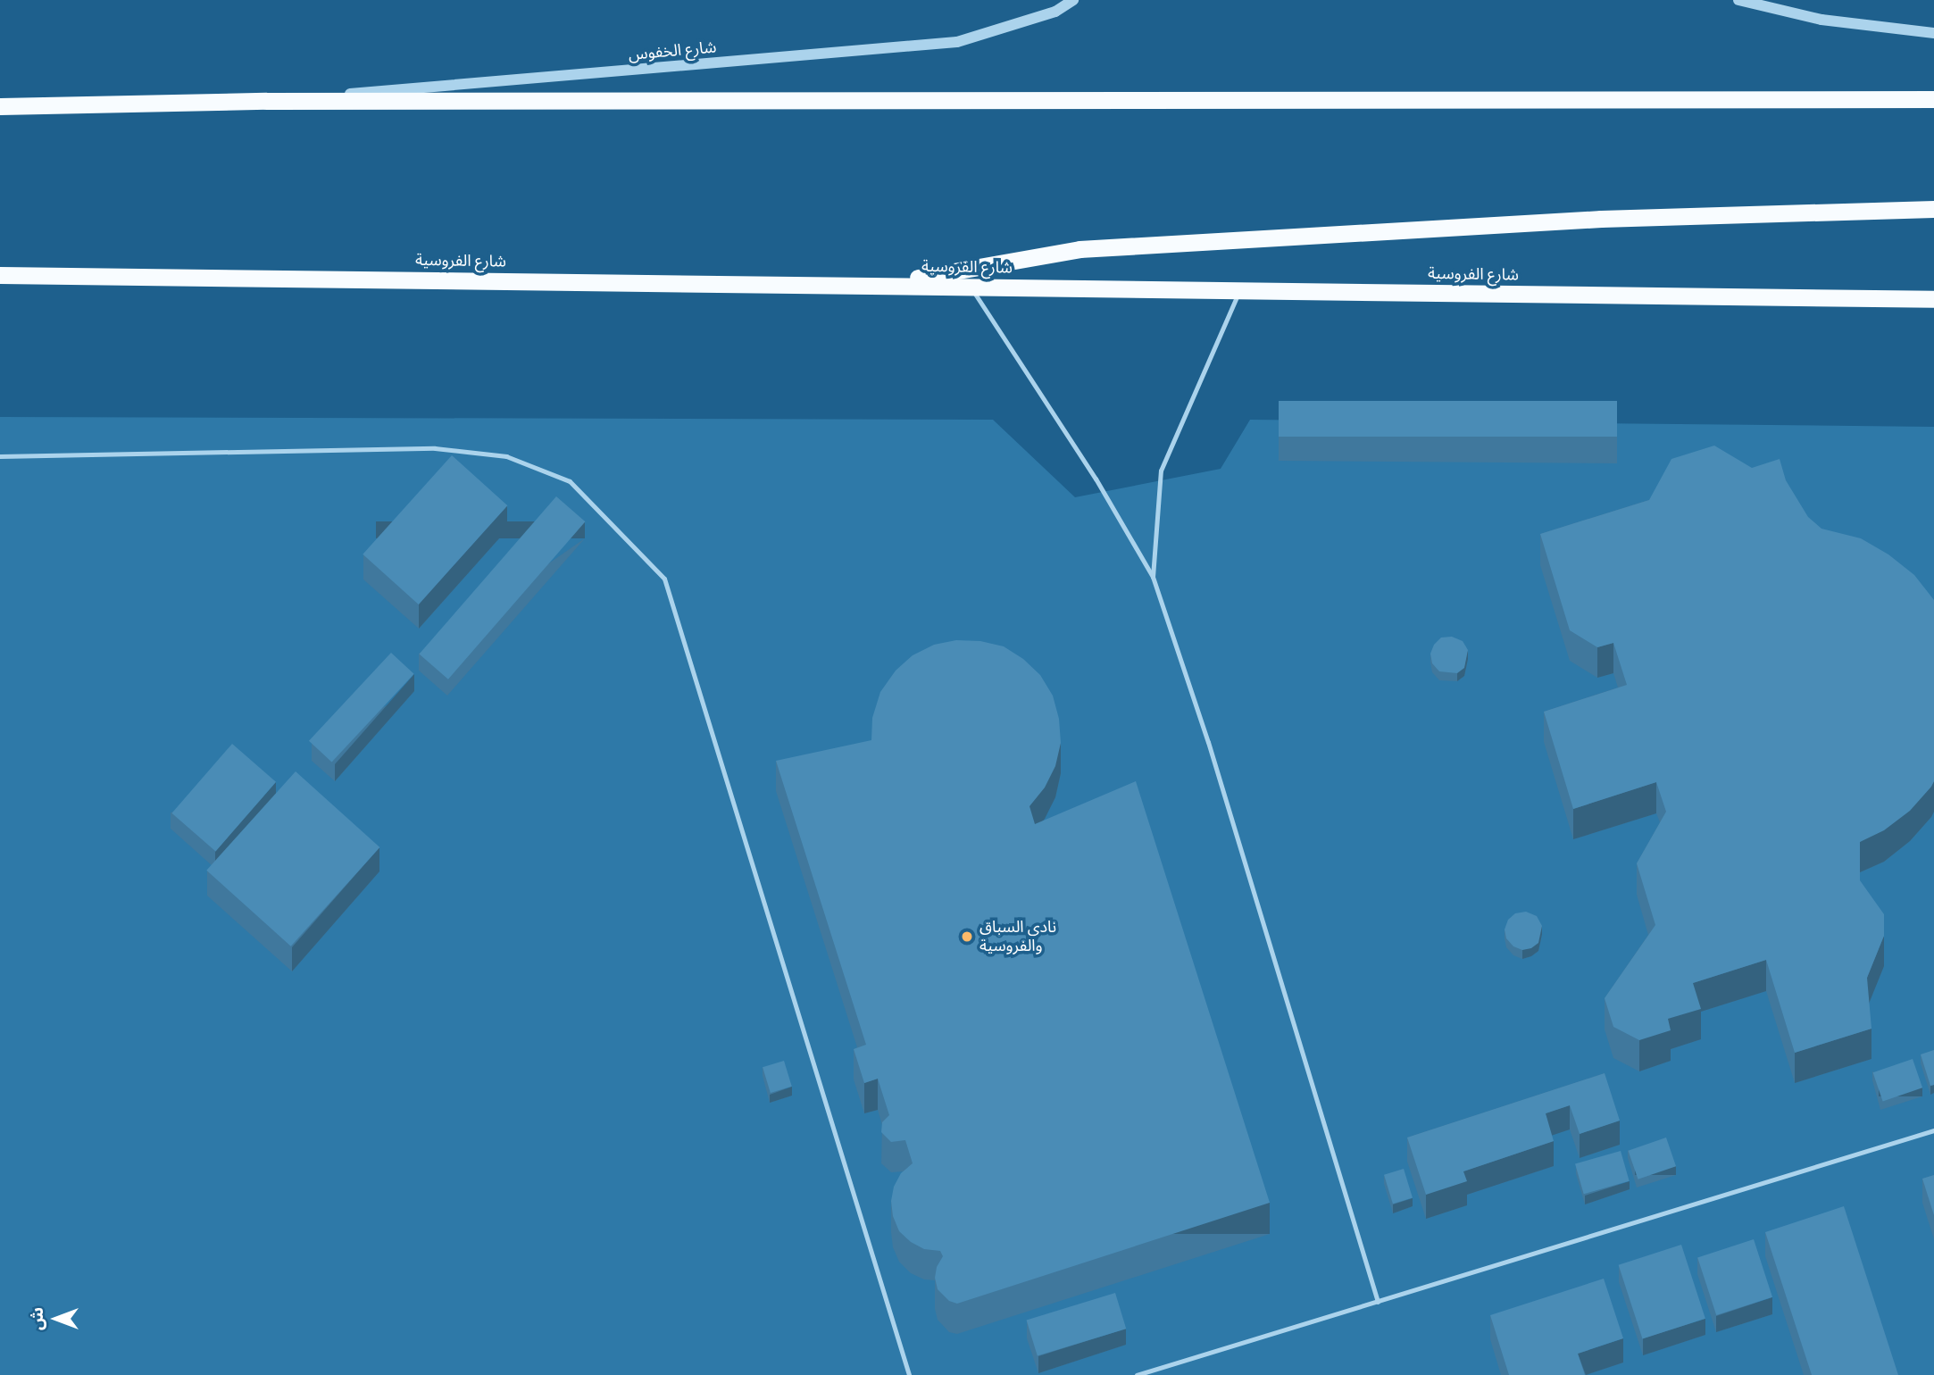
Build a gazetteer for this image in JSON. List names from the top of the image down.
{
  "streets": {
    "highway": ["شارع الفروسية"],
    "street": ["شارع الخفوس"]
  },
  "places": ["نادي السباق والفروسية"],
  "north": "left"
}
